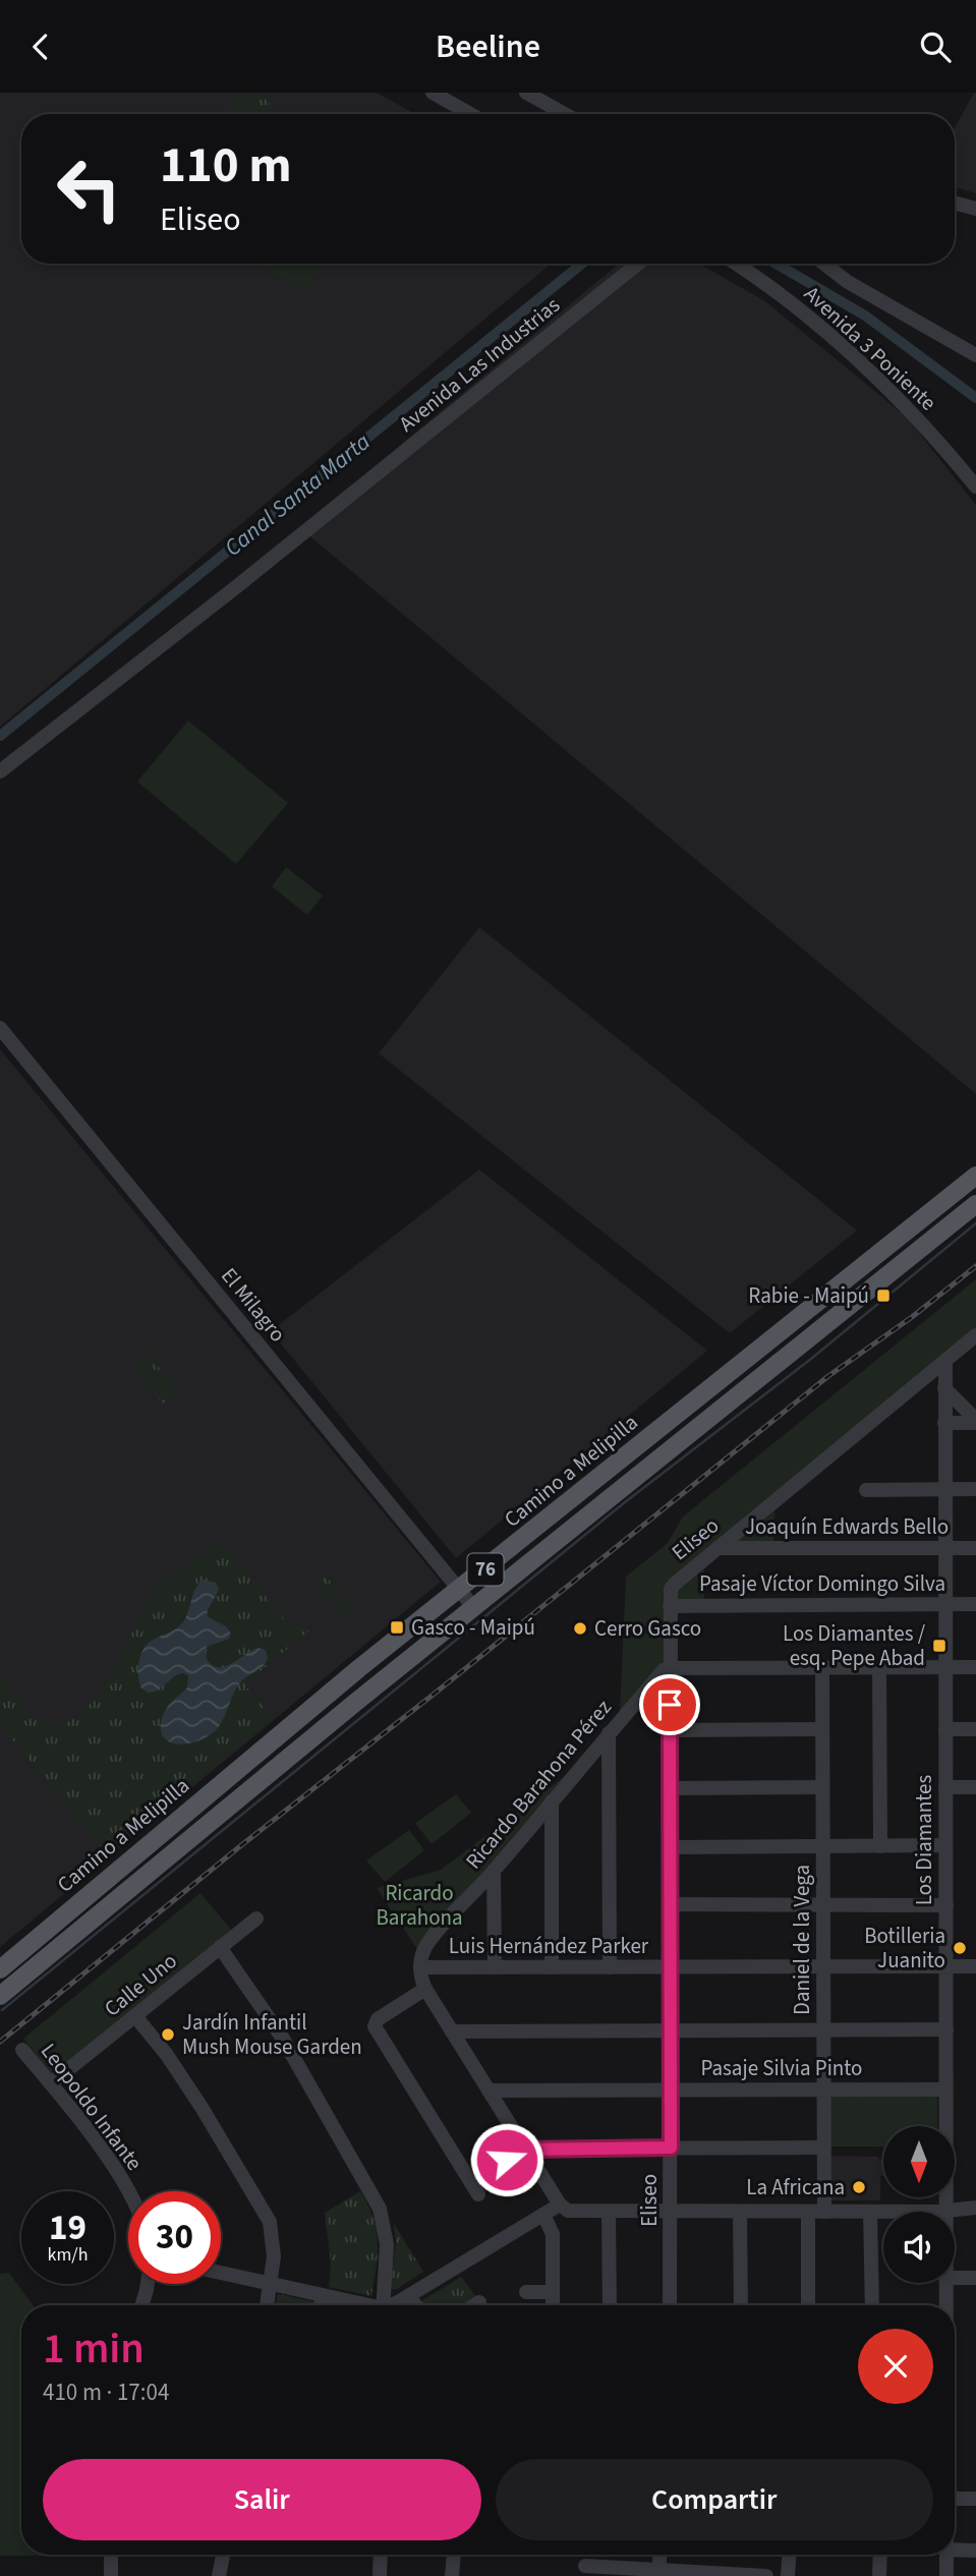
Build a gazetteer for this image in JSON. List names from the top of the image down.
{
  "streets": {
    "main road": ["Camino a Melipilla", "76"],
    "street": [
      "Avenida 3 Poniente",
      "Avenida Las Industrias",
      "El Milagro",
      "Joaquín Edwards Bello",
      "Eliseo",
      "Pasaje Víctor Domingo Silva",
      "Ricardo Barahona Pérez",
      "Los Diamantes",
      "Daniel de la Vega",
      "Luis Hernández Parker",
      "Calle Uno",
      "Pasaje Silvia Pinto",
      "Leopoldo Infante"
    ]
  },
  "crossings": [
    ["El Milagro", "Camino a Melipilla"],
    ["El Milagro", "76"],
    ["Joaquín Edwards Bello", "Eliseo"],
    ["Joaquín Edwards Bello", "Los Diamantes"],
    ["Eliseo", "Pasaje Víctor Domingo Silva"],
    ["Eliseo", "Ricardo Barahona Pérez"],
    ["Eliseo", "Los Diamantes"],
    ["Eliseo", "Luis Hernández Parker"],
    ["Eliseo", "Pasaje Silvia Pinto"],
    ["Pasaje Víctor Domingo Silva", "Los Diamantes"],
    ["Ricardo Barahona Pérez", "Luis Hernández Parker"],
    ["Los Diamantes", "Luis Hernández Parker"],
    ["Los Diamantes", "Pasaje Silvia Pinto"],
    ["Daniel de la Vega", "Luis Hernández Parker"],
    ["Daniel de la Vega", "Pasaje Silvia Pinto"],
    ["Calle Uno", "Leopoldo Infante"]
  ],
  "water": ["Canal Santa Marta"],
  "parks": ["Ricardo Barahona"],
  "places": {
    "transit": ["Rabie - Maipú", "Gasco - Maipú", "Los Diamantes / esq. Pepe Abad"],
    "other": [
      "Cerro Gasco",
      "Botilleria Juanito",
      "Jardín Infantil Mush Mouse Garden",
      "La Africana"
    ]
  },
  "north": "bottom",
  "page": {
    "header": "Beeline",
    "turn": ["110 m", "Eliseo"],
    "speed": "19 km/h",
    "limit": "30",
    "heading": ["1 min", "410 m · 17:04"],
    "buttons": ["Salir", "Compartir"]
  }
}
